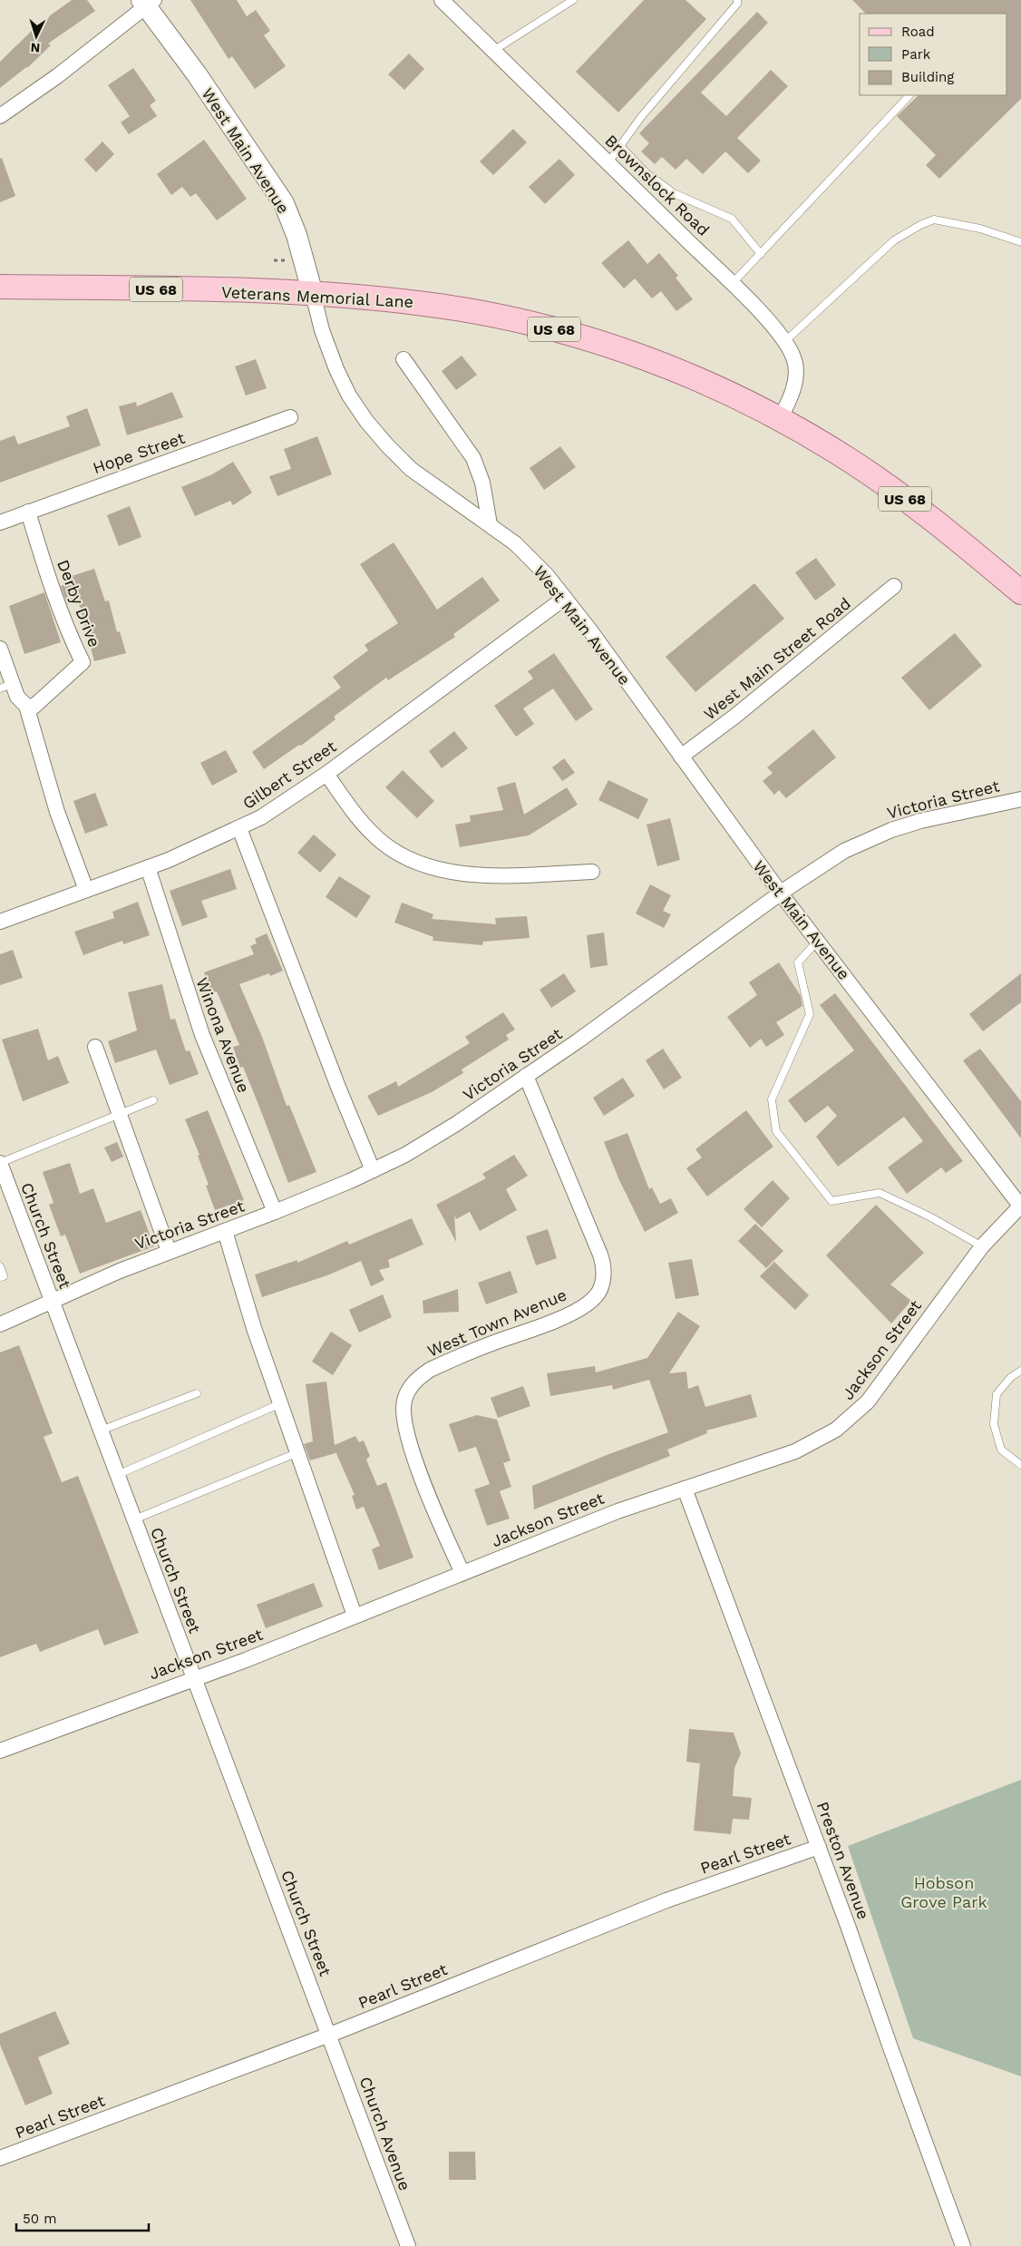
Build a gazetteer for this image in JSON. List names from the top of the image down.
{
  "streets": {
    "main road": ["US 68", "Veterans Memorial Lane"],
    "street": [
      "West Main Avenue",
      "Brownslock Road",
      "Hope Street",
      "Derby Drive",
      "West Main Street Road",
      "Gilbert Street",
      "Victoria Street",
      "Winona Avenue",
      "Church Street",
      "West Town Avenue",
      "Jackson Street",
      "Pearl Street",
      "Preston Avenue",
      "Church Avenue"
    ]
  },
  "crossings": [
    ["West Main Avenue", "Veterans Memorial Lane"],
    ["West Main Avenue", "West Main Street Road"],
    ["West Main Avenue", "Gilbert Street"],
    ["West Main Avenue", "Victoria Street"],
    ["West Main Avenue", "Jackson Street"],
    ["Brownslock Road", "Veterans Memorial Lane"],
    ["Hope Street", "Derby Drive"],
    ["Gilbert Street", "Winona Avenue"],
    ["Victoria Street", "Winona Avenue"],
    ["Victoria Street", "Church Street"],
    ["Victoria Street", "West Town Avenue"],
    ["Church Street", "Jackson Street"],
    ["Church Street", "Pearl Street"],
    ["Church Street", "Church Avenue"],
    ["West Town Avenue", "Jackson Street"],
    ["Jackson Street", "Preston Avenue"],
    ["Pearl Street", "Preston Avenue"],
    ["Pearl Street", "Church Avenue"]
  ],
  "parks": ["Hobson Grove Park"],
  "legend": ["Road", "Park", "Building"],
  "scale_bar": "50 m",
  "north": "bottom"
}
